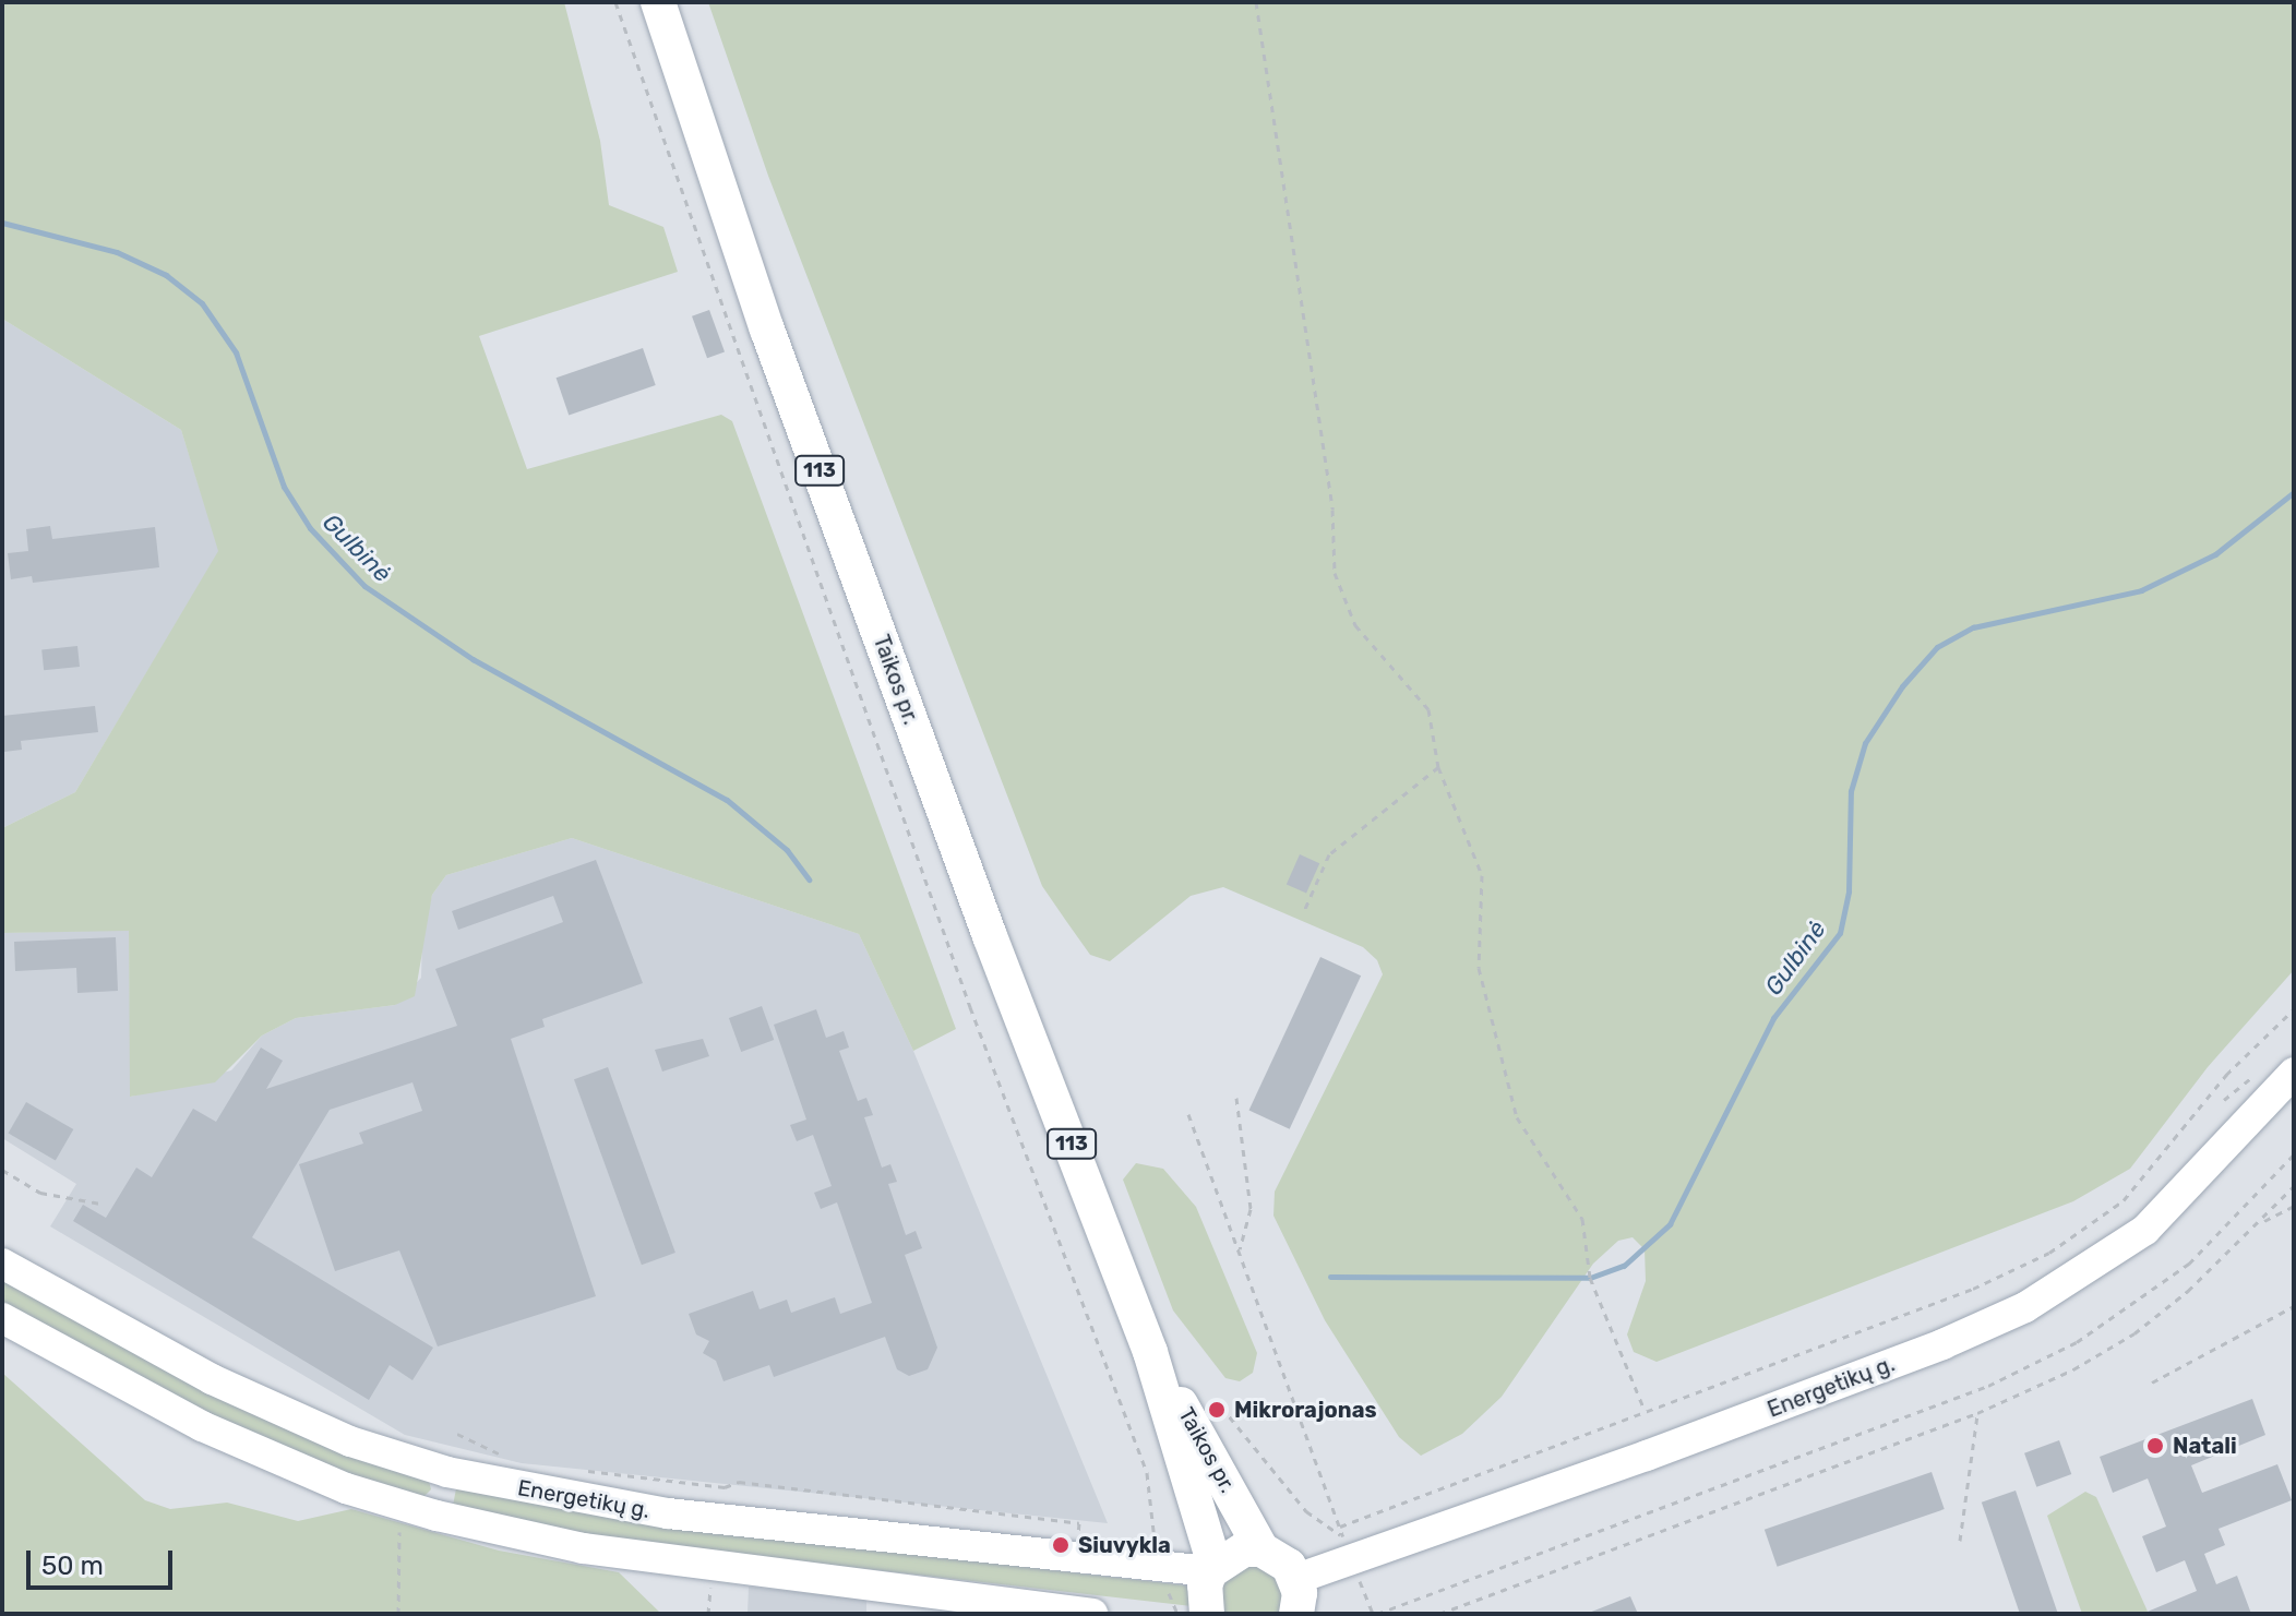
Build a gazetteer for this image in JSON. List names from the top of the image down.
{
  "streets": {
    "main road": ["113", "Taikos pr.", "Energetikų g."]
  },
  "crossings": [
    ["Taikos pr.", "Energetikų g."]
  ],
  "water": ["Gulbinė"],
  "places": ["Mikrorajonas", "Natali", "Siuvykla"],
  "scale_bar": "50 m"
}
